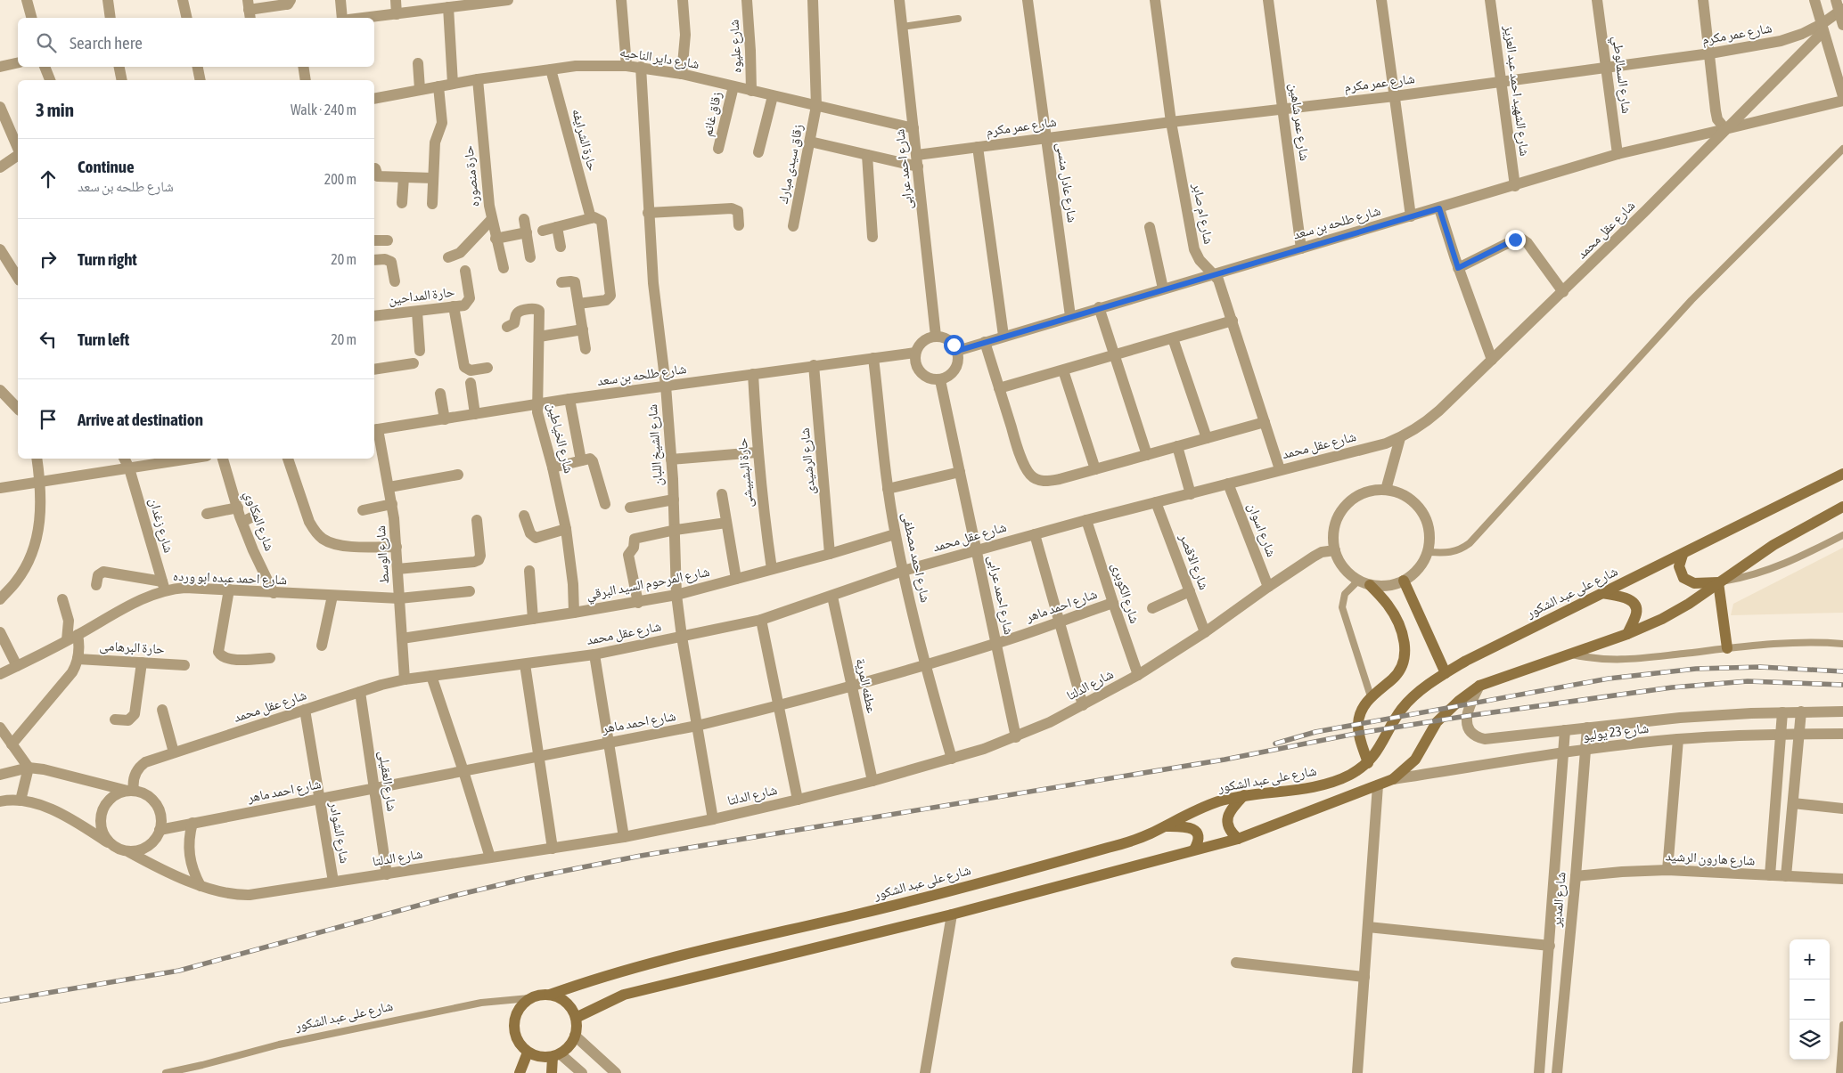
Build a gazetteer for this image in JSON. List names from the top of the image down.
{
  "streets": {
    "main road": ["شارع على عبد الشكور"],
    "street": [
      "شارع عمر مكرم",
      "شارع عليوه",
      "شارع داير الناحيه",
      "شارع السمالوطي",
      "شارع الشهيد احمد عبد العزيز",
      "زقاق غانم",
      "شارع عمر شاهين",
      "حارة الشرايفه",
      "زقاق سيدى مبارك",
      "شارع احمد عرابى",
      "حارة منصوره",
      "شارع عادل منسى",
      "شارع ام صابر",
      "شارع طلحه بن سعد",
      "شارع عقل محمد",
      "حارة المداحين",
      "شارع الخياطين",
      "شارع الشيخ اللبان",
      "شارع الرشيدى",
      "حارة البشبيشى",
      "شارع المكاوي",
      "شارع زغدان",
      "شارع اسوان",
      "شارع الوسط",
      "شارع احمد مصطفى",
      "شارع الاقصر",
      "شارع احمد عبده ابو ورده",
      "شارع المرحوم السيد البرقي",
      "شارع الكوبرى",
      "شارع احمد ماهر",
      "حارة البرهامى",
      "شارع الدلتا",
      "عطفه المرية",
      "شارع 23 يوليو",
      "شارع العقيلى",
      "شارع الشوادر",
      "شارع هارون الرشيد",
      "شارع المدير"
    ]
  },
  "crossings": [
    ["شارع عمر مكرم", "شارع السمالوطي"],
    ["شارع عمر مكرم", "شارع الشهيد احمد عبد العزيز"],
    ["شارع عمر مكرم", "شارع عمر شاهين"],
    ["شارع عمر مكرم", "شارع احمد عرابى"],
    ["شارع عمر مكرم", "شارع عادل منسى"],
    ["شارع عمر مكرم", "شارع ام صابر"],
    ["شارع عمر مكرم", "شارع عقل محمد"],
    ["شارع عليوه", "شارع داير الناحيه"],
    ["شارع داير الناحيه", "زقاق غانم"],
    ["شارع داير الناحيه", "حارة الشرايفه"],
    ["شارع داير الناحيه", "زقاق سيدى مبارك"],
    ["شارع داير الناحيه", "شارع احمد عرابى"],
    ["شارع داير الناحيه", "حارة منصوره"],
    ["شارع داير الناحيه", "شارع الشيخ اللبان"],
    ["شارع السمالوطي", "شارع طلحه بن سعد"],
    ["شارع الشهيد احمد عبد العزيز", "شارع طلحه بن سعد"],
    ["شارع عمر شاهين", "شارع طلحه بن سعد"],
    ["شارع احمد عرابى", "شارع طلحه بن سعد"],
    ["شارع احمد عرابى", "شارع عقل محمد"],
    ["شارع احمد عرابى", "شارع احمد ماهر"],
    ["شارع احمد عرابى", "شارع الدلتا"],
    ["شارع عادل منسى", "شارع طلحه بن سعد"],
    ["شارع ام صابر", "شارع طلحه بن سعد"],
    ["شارع ام صابر", "شارع عقل محمد"],
    ["شارع طلحه بن سعد", "شارع عقل محمد"],
    ["شارع طلحه بن سعد", "شارع الخياطين"],
    ["شارع طلحه بن سعد", "شارع الشيخ اللبان"],
    ["شارع طلحه بن سعد", "شارع الرشيدى"],
    ["شارع طلحه بن سعد", "حارة البشبيشى"],
    ["شارع طلحه بن سعد", "شارع الوسط"],
    ["شارع طلحه بن سعد", "شارع احمد مصطفى"],
    ["شارع عقل محمد", "شارع الشيخ اللبان"],
    ["شارع عقل محمد", "شارع اسوان"],
    ["شارع عقل محمد", "شارع الوسط"],
    ["شارع عقل محمد", "شارع احمد مصطفى"],
    ["شارع عقل محمد", "شارع الاقصر"],
    ["شارع عقل محمد", "شارع الكوبرى"],
    ["شارع عقل محمد", "شارع احمد ماهر"],
    ["شارع عقل محمد", "شارع الدلتا"],
    ["شارع عقل محمد", "عطفه المرية"],
    ["شارع عقل محمد", "شارع العقيلى"],
    ["شارع عقل محمد", "شارع الشوادر"],
    ["شارع الخياطين", "شارع المرحوم السيد البرقي"],
    ["شارع الشيخ اللبان", "شارع المرحوم السيد البرقي"],
    ["شارع الشيخ اللبان", "شارع احمد ماهر"],
    ["شارع الشيخ اللبان", "شارع الدلتا"],
    ["شارع الرشيدى", "شارع المرحوم السيد البرقي"],
    ["حارة البشبيشى", "شارع المرحوم السيد البرقي"],
    ["شارع المكاوي", "شارع احمد عبده ابو ورده"],
    ["شارع زغدان", "شارع احمد عبده ابو ورده"],
    ["شارع اسوان", "شارع الدلتا"],
    ["شارع الوسط", "شارع احمد عبده ابو ورده"],
    ["شارع الوسط", "شارع المرحوم السيد البرقي"],
    ["شارع احمد مصطفى", "شارع المرحوم السيد البرقي"],
    ["شارع احمد مصطفى", "شارع احمد ماهر"],
    ["شارع احمد مصطفى", "شارع الدلتا"],
    ["شارع الاقصر", "شارع الدلتا"],
    ["شارع الكوبرى", "شارع احمد ماهر"],
    ["شارع الكوبرى", "شارع الدلتا"],
    ["شارع احمد ماهر", "شارع الدلتا"],
    ["شارع احمد ماهر", "عطفه المرية"],
    ["شارع احمد ماهر", "شارع العقيلى"],
    ["شارع احمد ماهر", "شارع الشوادر"],
    ["شارع الدلتا", "عطفه المرية"],
    ["شارع الدلتا", "شارع العقيلى"],
    ["شارع الدلتا", "شارع الشوادر"],
    ["شارع 23 يوليو", "شارع المدير"],
    ["شارع هارون الرشيد", "شارع المدير"]
  ],
  "page": {
    "search": "Search here",
    "heading": ["3 min", "Walk · 240 m"],
    "list": [
      ["Continue", "شارع طلحه بن سعد", "200 m"],
      ["Turn right", "20 m"],
      ["Turn left", "20 m"],
      "Arrive at destination"
    ],
    "map_buttons": ["+", "−"]
  }
}
